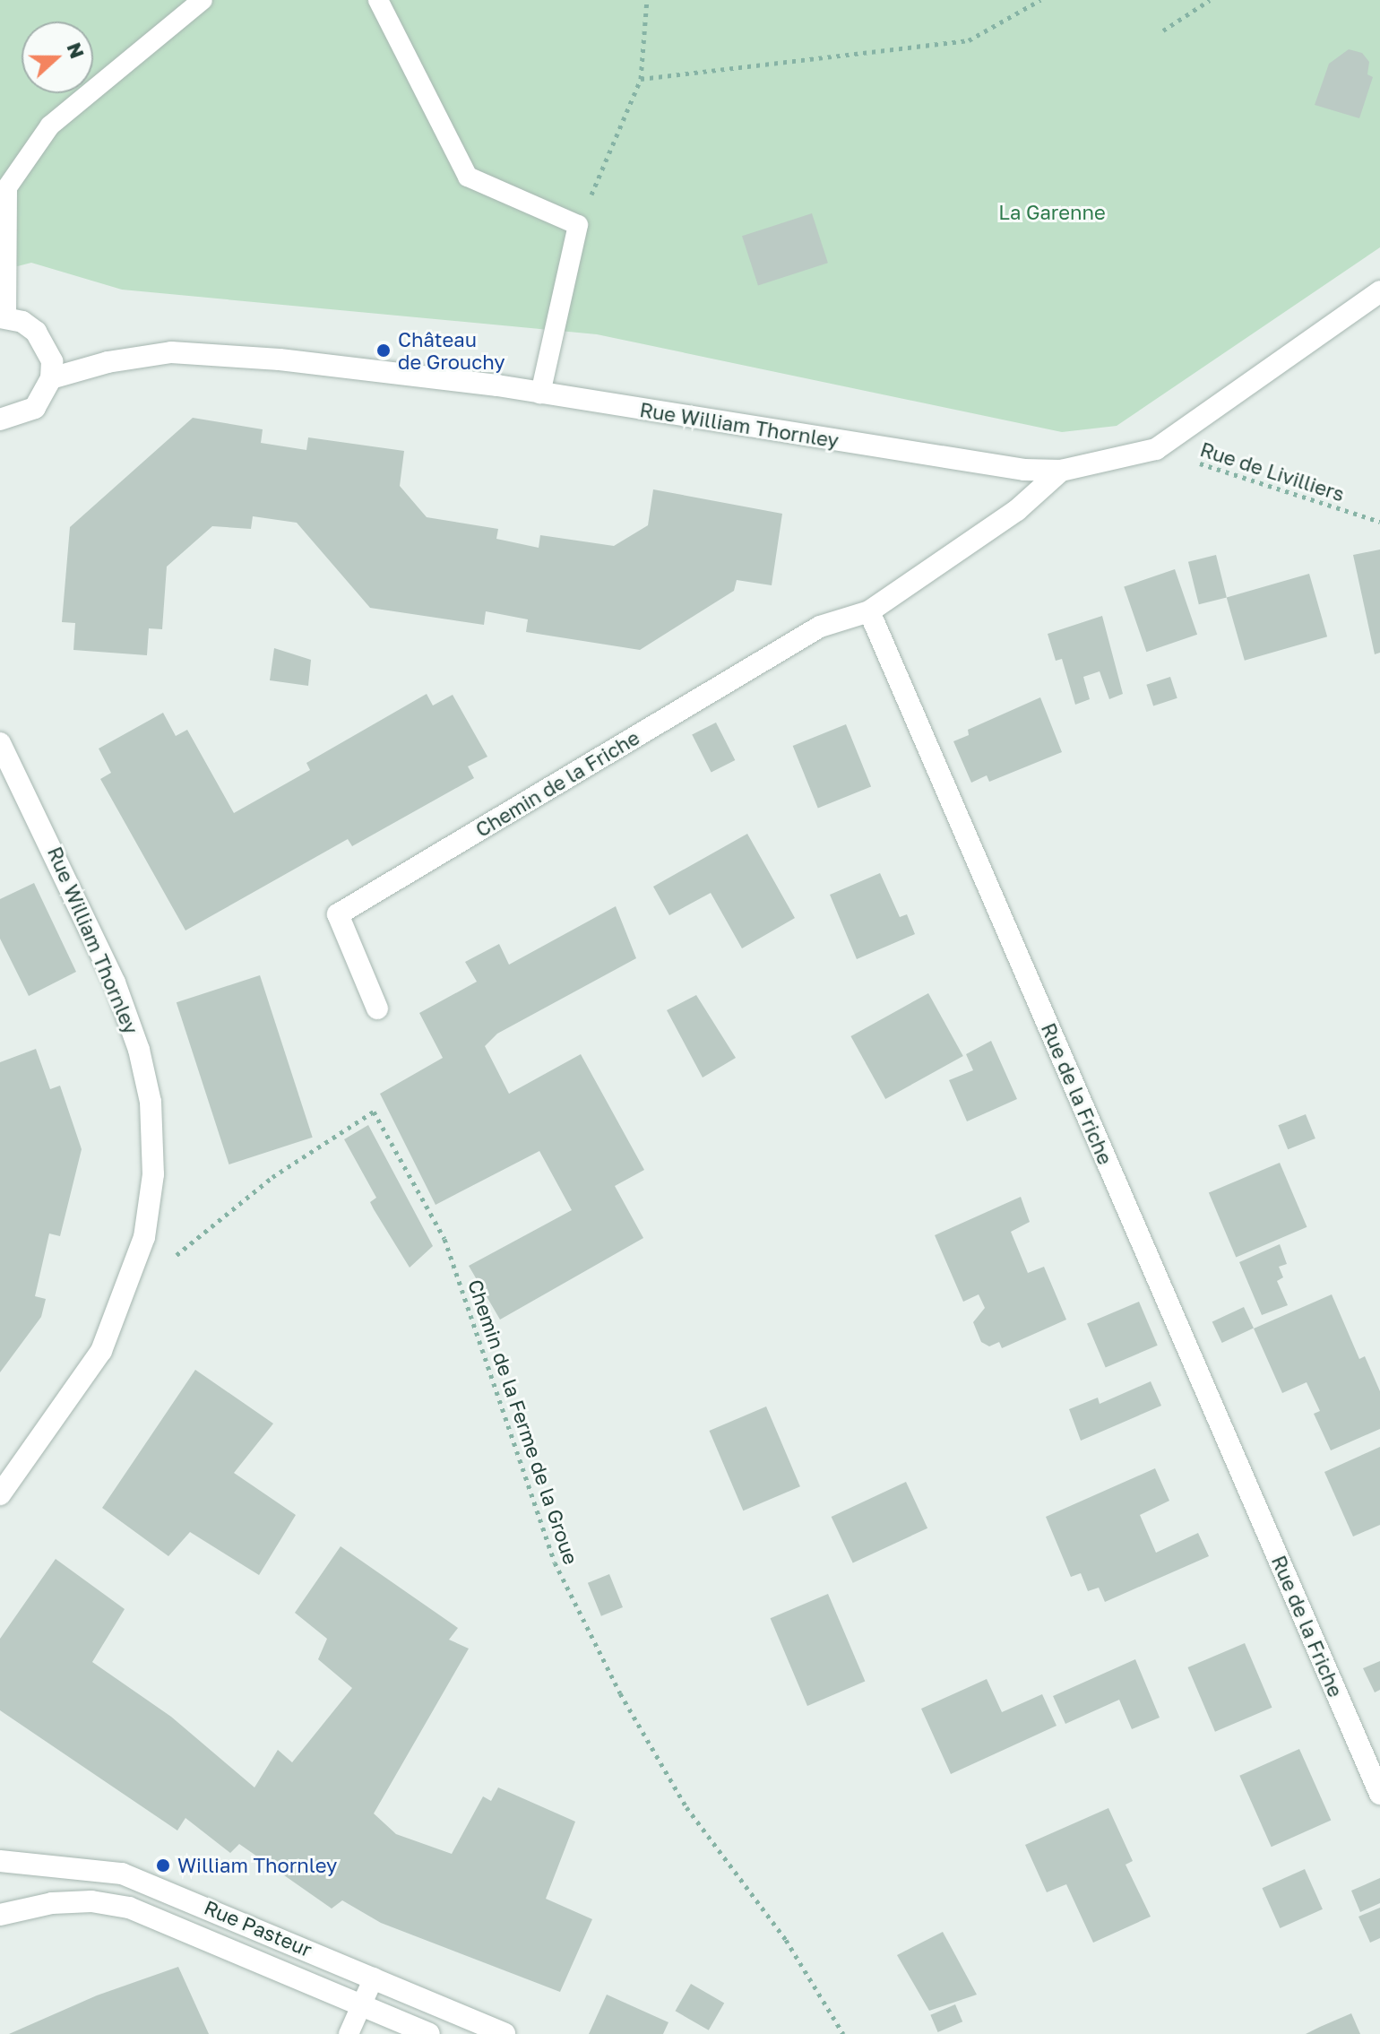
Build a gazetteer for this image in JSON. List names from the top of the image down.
{
  "streets": {
    "street": [
      "Rue William Thornley",
      "Chemin de la Friche",
      "Rue de la Friche",
      "Rue Pasteur"
    ],
    "path": ["Rue de Livilliers", "Chemin de la Ferme de la Groue"]
  },
  "crossings": [
    ["Rue William Thornley", "Rue de Livilliers"],
    ["Rue William Thornley", "Chemin de la Ferme de la Groue"],
    ["Chemin de la Friche", "Rue de la Friche"]
  ],
  "parks": ["La Garenne"],
  "places": ["Château de Grouchy", "William Thornley"],
  "north": "right"
}
